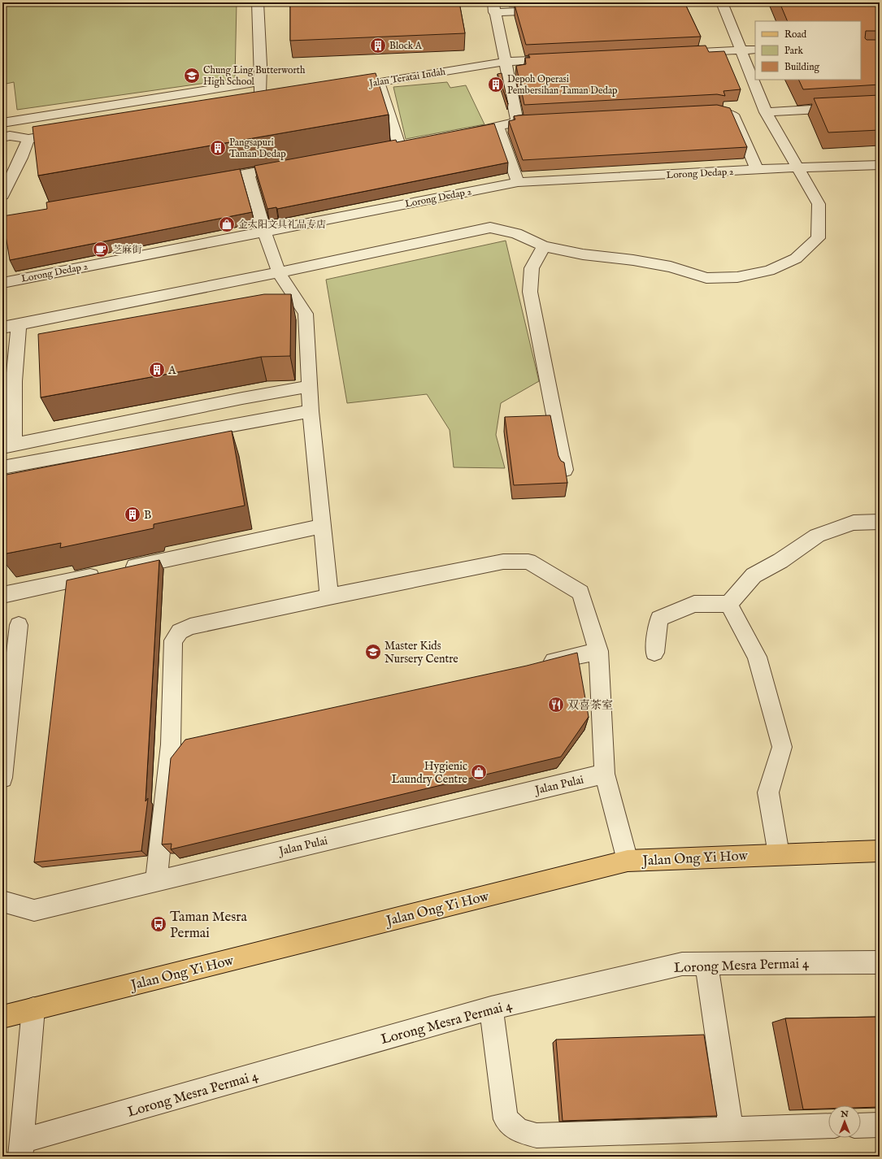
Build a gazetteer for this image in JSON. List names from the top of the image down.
{
  "streets": {
    "main road": ["Jalan Ong Yi How"],
    "street": [
      "Jalan Teratai Indah",
      "Lorong Dedap 2",
      "Jalan Pulai",
      "Lorong Mesra Permai 4"
    ]
  },
  "places": {
    "building": [
      "Block A",
      "Depoh Operasi Pembersihan Taman Dedap",
      "Pangsapuri Taman Dedap",
      "A",
      "B"
    ],
    "school or university": ["Chung Ling Butterworth High School", "Master Kids Nursery Centre"],
    "shop": ["金太阳文具礼品专店", "Hygienic Laundry Centre"],
    "cafe": ["芝麻街"],
    "restaurant": ["双喜茶室"],
    "bus stop": ["Taman Mesra Permai"]
  },
  "legend": ["Road", "Park", "Building"],
  "north": "top"
}
